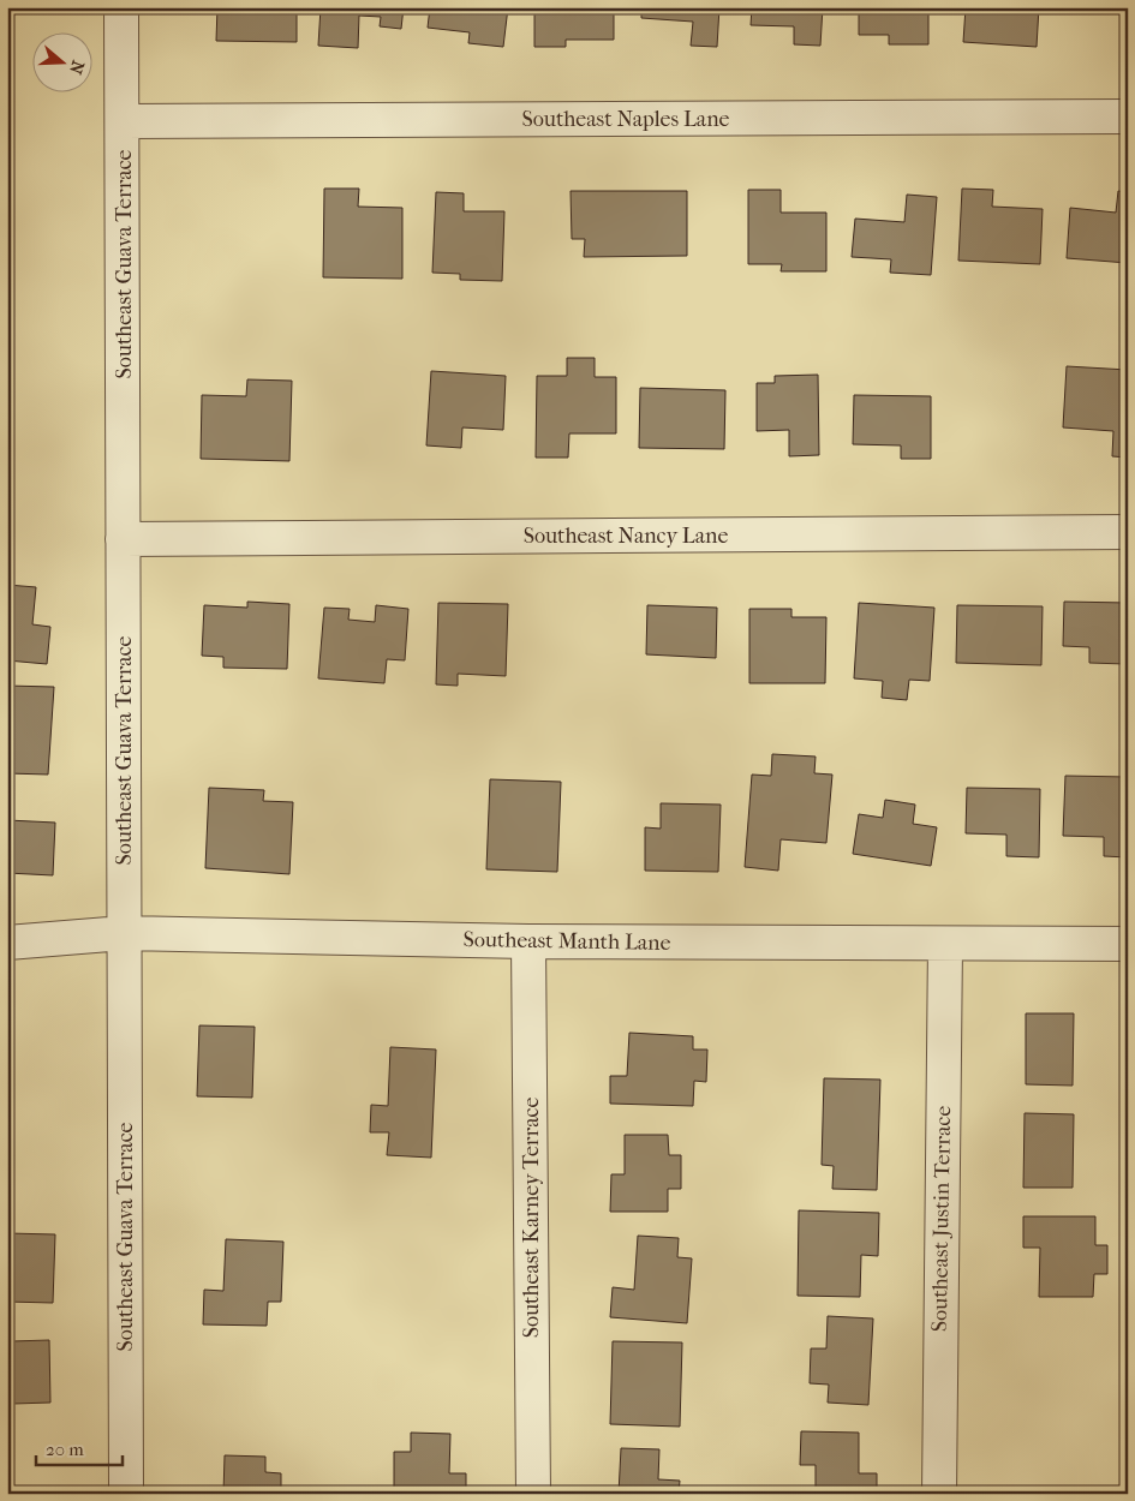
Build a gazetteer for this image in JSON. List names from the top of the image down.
{
  "streets": {
    "street": [
      "Southeast Naples Lane",
      "Southeast Guava Terrace",
      "Southeast Nancy Lane",
      "Southeast Manth Lane",
      "Southeast Karney Terrace",
      "Southeast Justin Terrace"
    ]
  },
  "crossings": [
    ["Southeast Naples Lane", "Southeast Guava Terrace"],
    ["Southeast Guava Terrace", "Southeast Nancy Lane"],
    ["Southeast Guava Terrace", "Southeast Manth Lane"],
    ["Southeast Manth Lane", "Southeast Karney Terrace"],
    ["Southeast Manth Lane", "Southeast Justin Terrace"]
  ],
  "scale_bar": "20 m",
  "north": "right"
}
